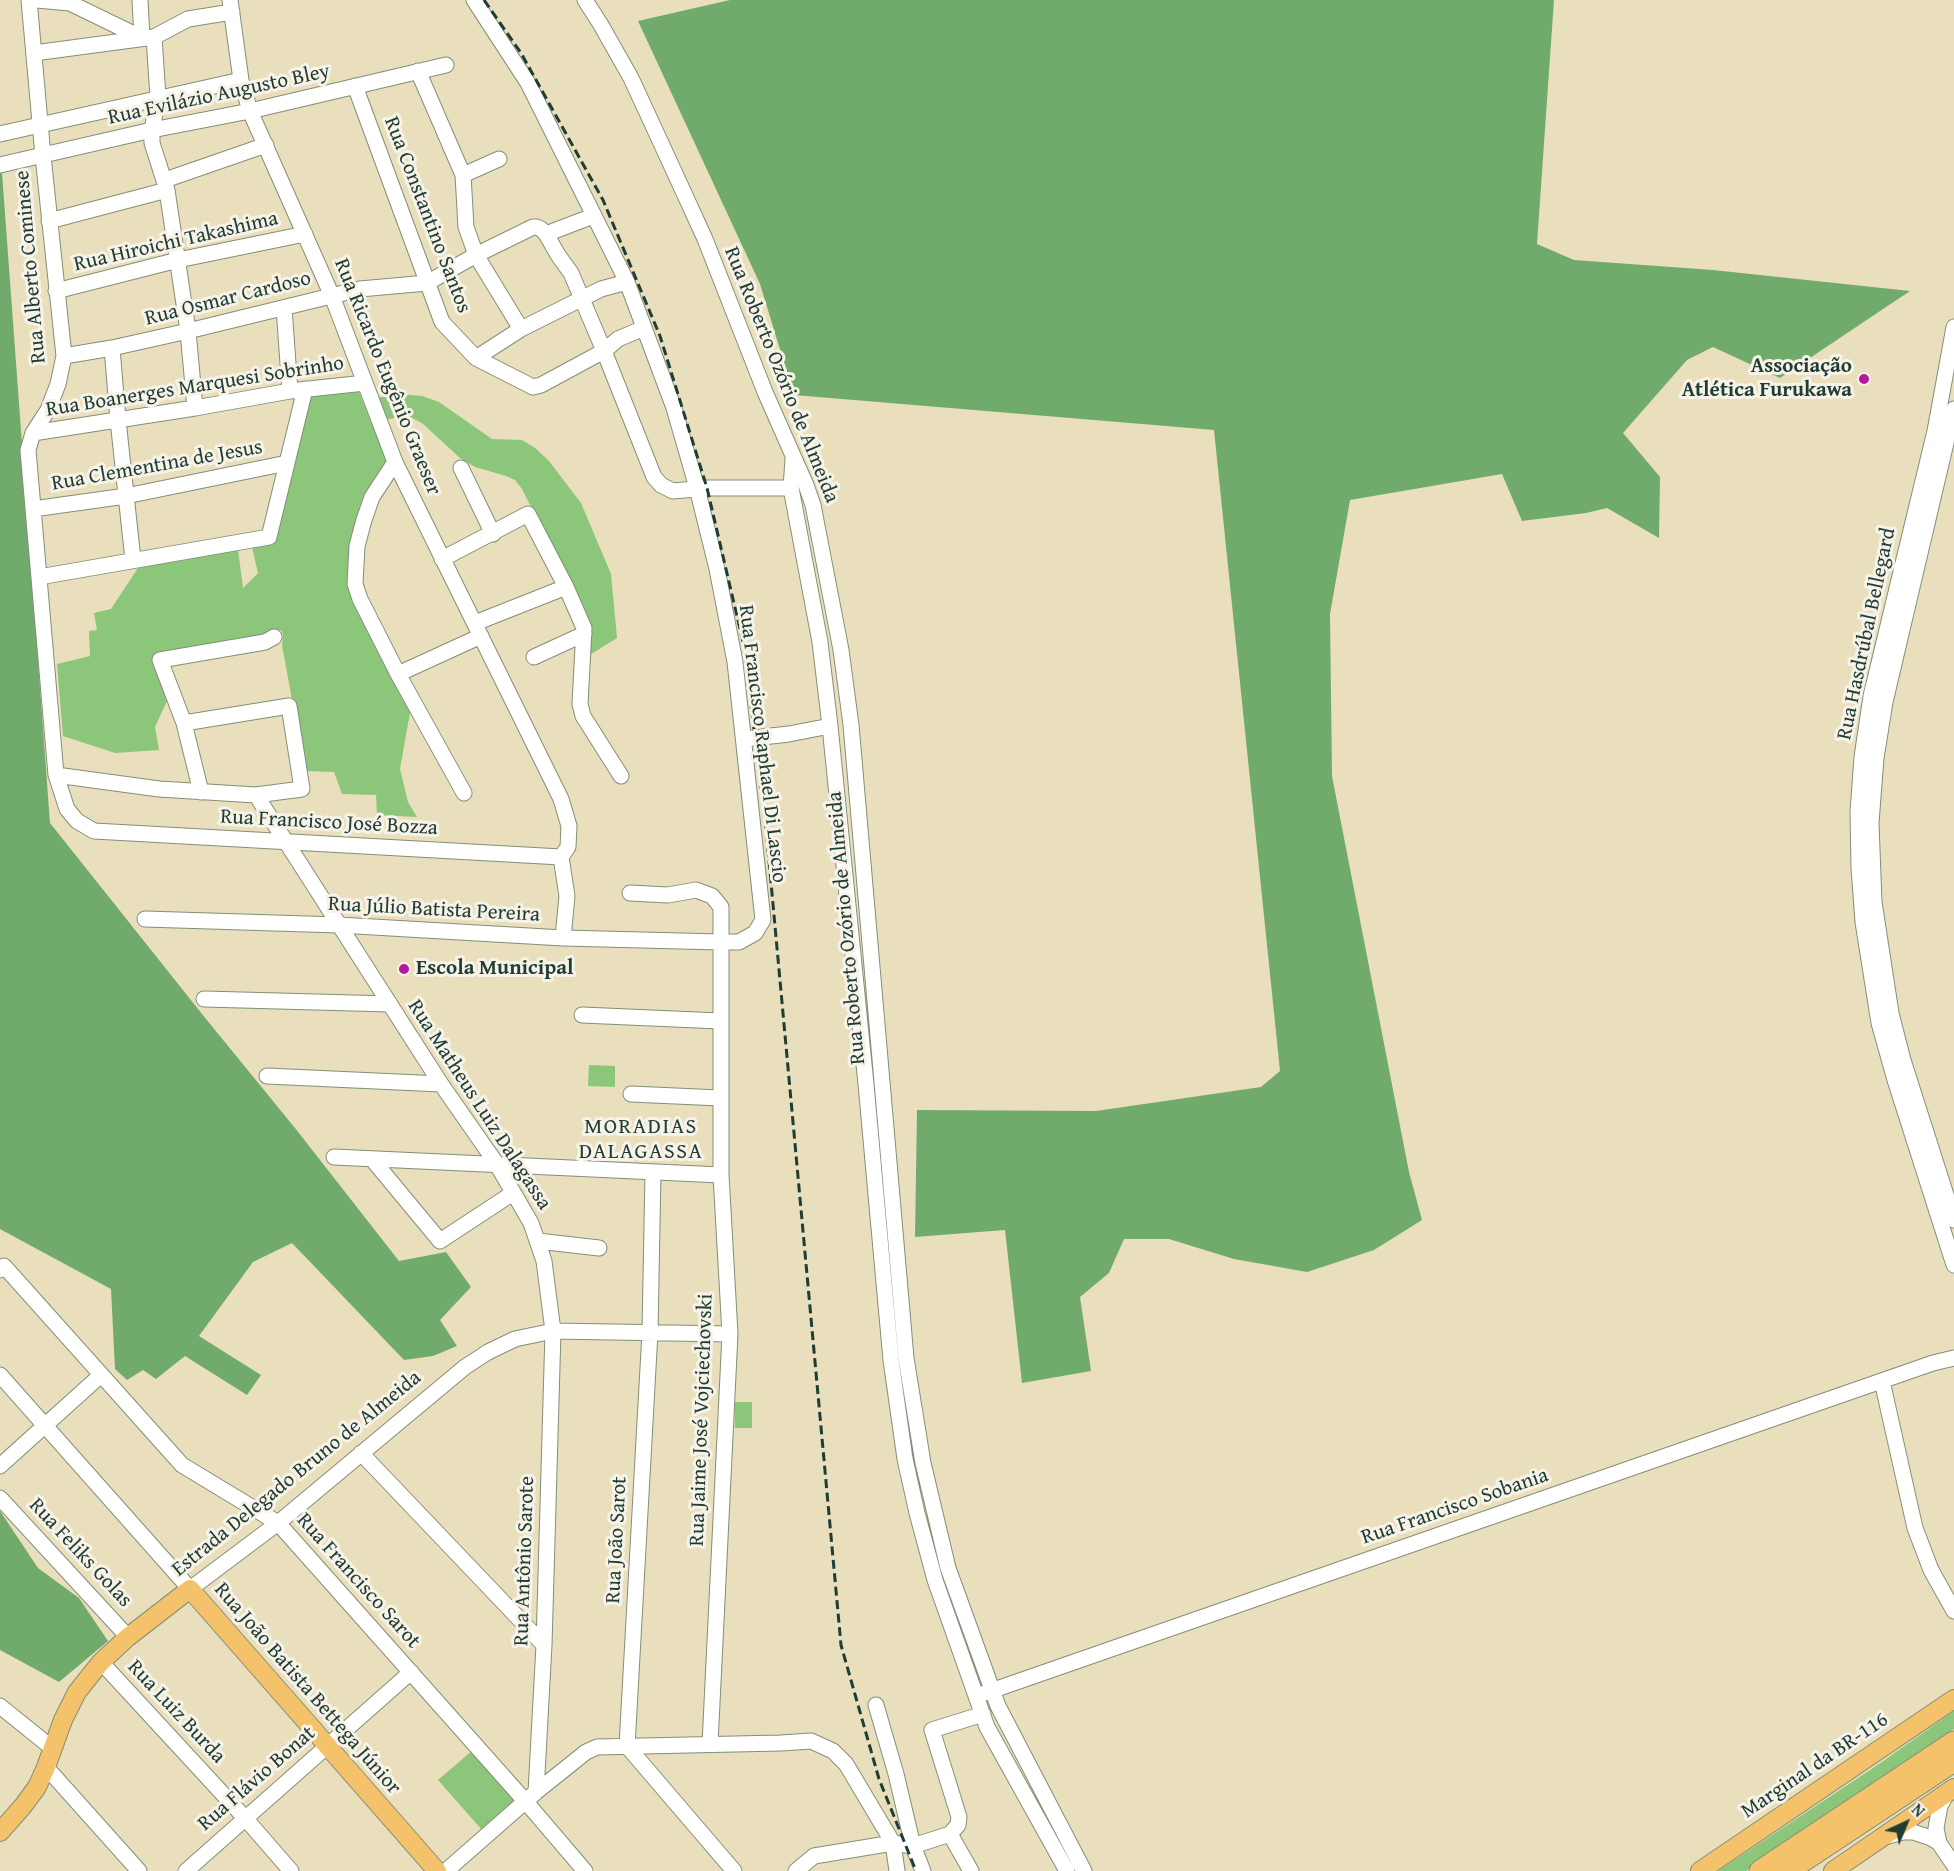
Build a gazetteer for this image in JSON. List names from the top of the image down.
{
  "streets": {
    "main road": ["Estrada Delegado Bruno de Almeida", "Rua João Batista Bettega Júnior", "Marginal da BR-116"],
    "street": [
      "Rua Evilázio Augusto Bley",
      "Rua Constantino Santos",
      "Rua Hiroichi Takashima",
      "Rua Alberto Cominese",
      "Rua Osmar Cardoso",
      "Rua Roberto Ozório de Almeida",
      "Rua Ricardo Eugênio Graeser",
      "Rua Boanerges Marquesi Sobrinho",
      "Rua Clementina de Jesus",
      "Rua Hasdrúbal Bellegard",
      "Rua Francisco Raphael Di Lascio",
      "Rua Francisco José Bozza",
      "Rua Júlio Batista Pereira",
      "Rua Matheus Luiz Dalagassa",
      "Rua Jaime José Vojciechovski",
      "Rua Francisco Sobania",
      "Rua João Sarot",
      "Rua Feliks Golas",
      "Rua Antônio Sarote",
      "Rua Francisco Sarot",
      "Rua Luiz Burda",
      "Rua Flávio Bonat"
    ]
  },
  "crossings": [
    ["Rua Evilázio Augusto Bley", "Rua Constantino Santos"],
    ["Rua Evilázio Augusto Bley", "Rua Alberto Cominese"],
    ["Rua Evilázio Augusto Bley", "Rua Ricardo Eugênio Graeser"],
    ["Rua Constantino Santos", "Rua Osmar Cardoso"],
    ["Rua Hiroichi Takashima", "Rua Alberto Cominese"],
    ["Rua Hiroichi Takashima", "Rua Ricardo Eugênio Graeser"],
    ["Rua Alberto Cominese", "Rua Osmar Cardoso"],
    ["Rua Alberto Cominese", "Rua Boanerges Marquesi Sobrinho"],
    ["Rua Alberto Cominese", "Rua Clementina de Jesus"],
    ["Rua Alberto Cominese", "Rua Francisco José Bozza"],
    ["Rua Osmar Cardoso", "Rua Ricardo Eugênio Graeser"],
    ["Rua Osmar Cardoso", "Rua Francisco Raphael Di Lascio"],
    ["Rua Roberto Ozório de Almeida", "Rua Francisco Sobania"],
    ["Rua Ricardo Eugênio Graeser", "Rua Boanerges Marquesi Sobrinho"],
    ["Rua Ricardo Eugênio Graeser", "Rua Francisco José Bozza"],
    ["Rua Francisco Raphael Di Lascio", "Rua Júlio Batista Pereira"],
    ["Rua Francisco Raphael Di Lascio", "Rua Jaime José Vojciechovski"],
    ["Rua Francisco José Bozza", "Rua Matheus Luiz Dalagassa"],
    ["Rua Júlio Batista Pereira", "Rua Matheus Luiz Dalagassa"],
    ["Rua Júlio Batista Pereira", "Rua Jaime José Vojciechovski"],
    ["Rua Matheus Luiz Dalagassa", "Estrada Delegado Bruno de Almeida"],
    ["Rua Matheus Luiz Dalagassa", "Rua Antônio Sarote"],
    ["Rua Jaime José Vojciechovski", "Estrada Delegado Bruno de Almeida"],
    ["Estrada Delegado Bruno de Almeida", "Rua João Sarot"],
    ["Estrada Delegado Bruno de Almeida", "Rua Feliks Golas"],
    ["Estrada Delegado Bruno de Almeida", "Rua Antônio Sarote"],
    ["Estrada Delegado Bruno de Almeida", "Rua Francisco Sarot"],
    ["Estrada Delegado Bruno de Almeida", "Rua João Batista Bettega Júnior"],
    ["Estrada Delegado Bruno de Almeida", "Rua Luiz Burda"],
    ["Rua Antônio Sarote", "Rua Francisco Sarot"],
    ["Rua Francisco Sarot", "Rua Flávio Bonat"],
    ["Rua João Batista Bettega Júnior", "Rua Flávio Bonat"],
    ["Rua Luiz Burda", "Rua Flávio Bonat"]
  ],
  "districts": ["MORADIAS DALAGASSA"],
  "places": ["Associação Atlética Furukawa", "Escola Municipal"],
  "north": "top right"
}
